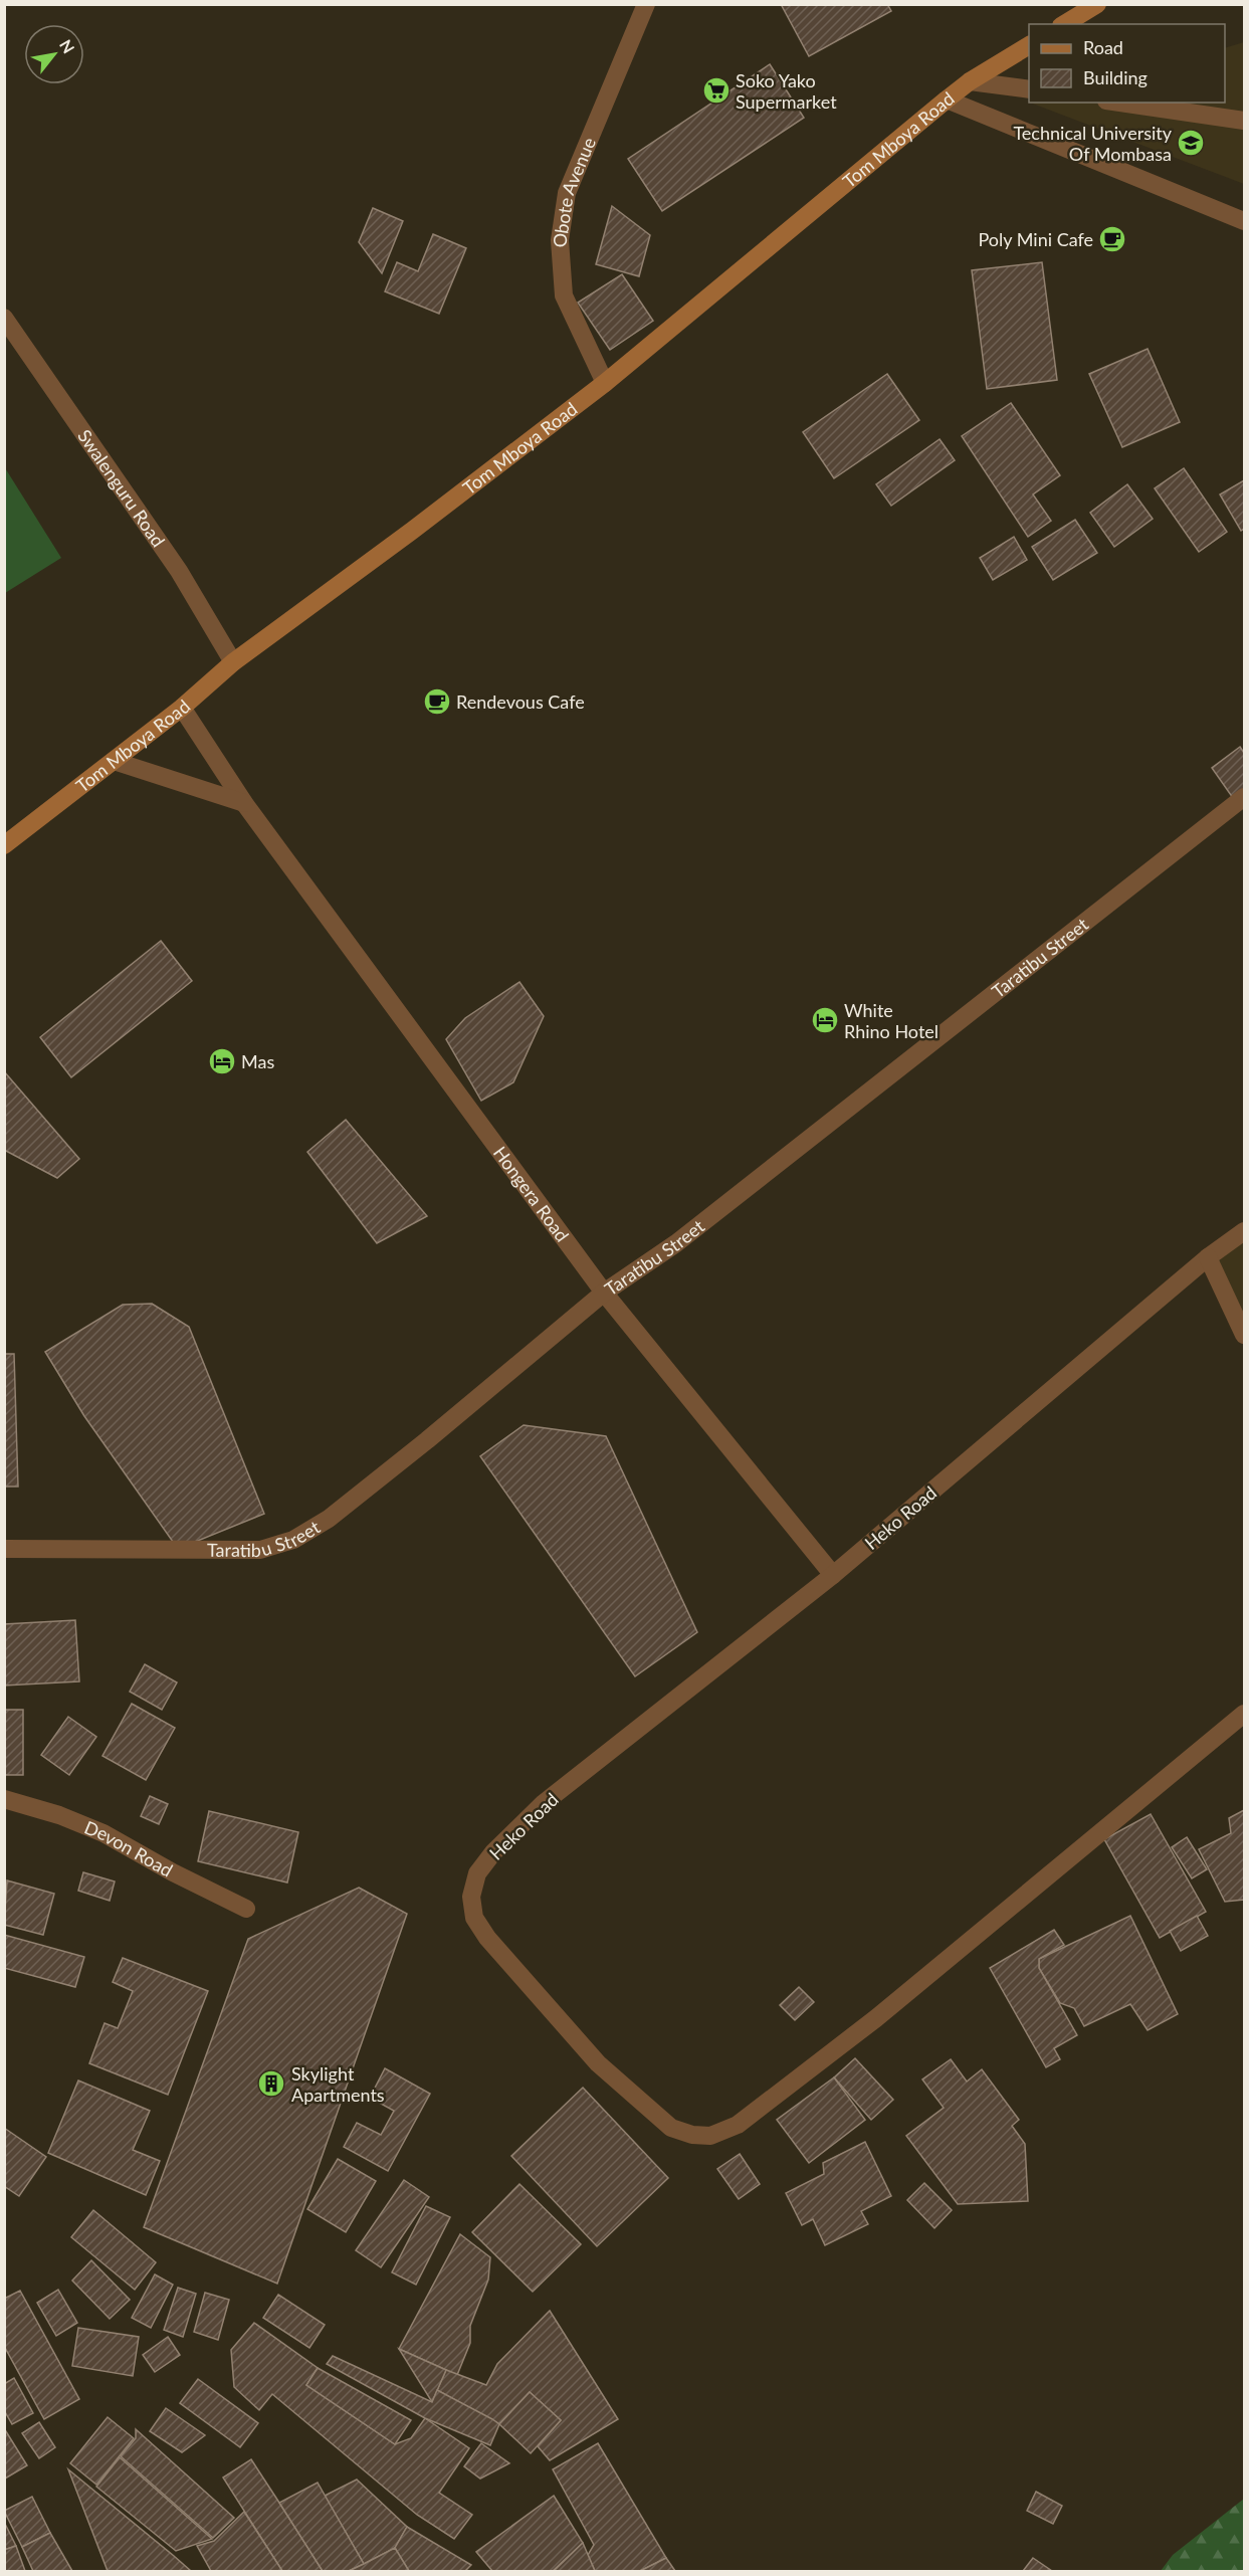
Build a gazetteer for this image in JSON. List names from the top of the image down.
{
  "streets": {
    "main road": ["Tom Mboya Road"],
    "street": [
      "Obote Avenue",
      "Swalenguru Road",
      "Taratibu Street",
      "Hongera Road",
      "Heko Road",
      "Devon Road"
    ]
  },
  "crossings": [
    ["Tom Mboya Road", "Obote Avenue"],
    ["Tom Mboya Road", "Swalenguru Road"],
    ["Tom Mboya Road", "Hongera Road"],
    ["Taratibu Street", "Hongera Road"],
    ["Hongera Road", "Heko Road"]
  ],
  "places": {
    "supermarket": ["Soko Yako Supermarket"],
    "school or university": ["Technical University Of Mombasa"],
    "cafe": ["Poly Mini Cafe", "Rendevous Cafe"],
    "hotel": ["White Rhino Hotel", "Mas"],
    "building": ["Skylight Apartments"]
  },
  "legend": ["Road", "Building"],
  "north": "top right"
}
